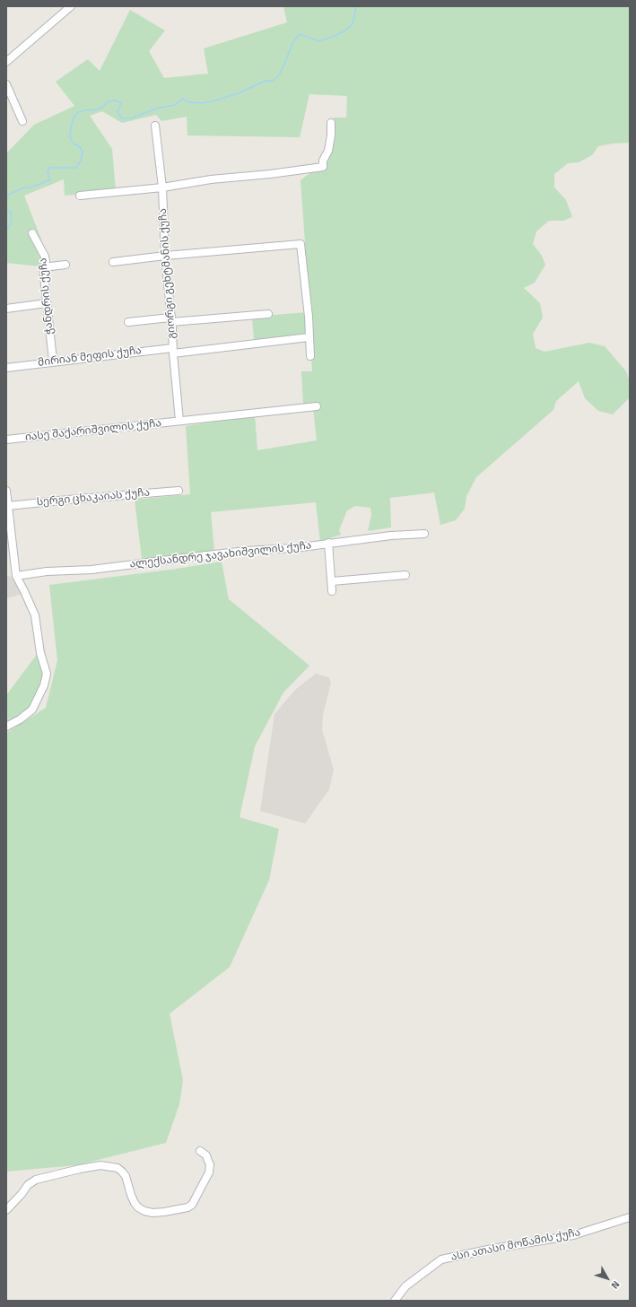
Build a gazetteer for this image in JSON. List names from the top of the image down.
{
  "streets": {
    "street": [
      "გიორგი გეხტმანის ქუჩა",
      "ჭანდრის ქუჩა",
      "მირიან მეფის ქუჩა",
      "იასე შაქარიშვილის ქუჩა",
      "სერგი ცხაკაიას ქუჩა",
      "ალექსანდრე ჯავახიშვილის ქუჩა",
      "ასი ათასი მოწამის ქუჩა"
    ]
  },
  "crossings": [
    ["გიორგი გეხტმანის ქუჩა", "მირიან მეფის ქუჩა"],
    ["გიორგი გეხტმანის ქუჩა", "იასე შაქარიშვილის ქუჩა"],
    ["ჭანდრის ქუჩა", "მირიან მეფის ქუჩა"]
  ],
  "north": "bottom right"
}
